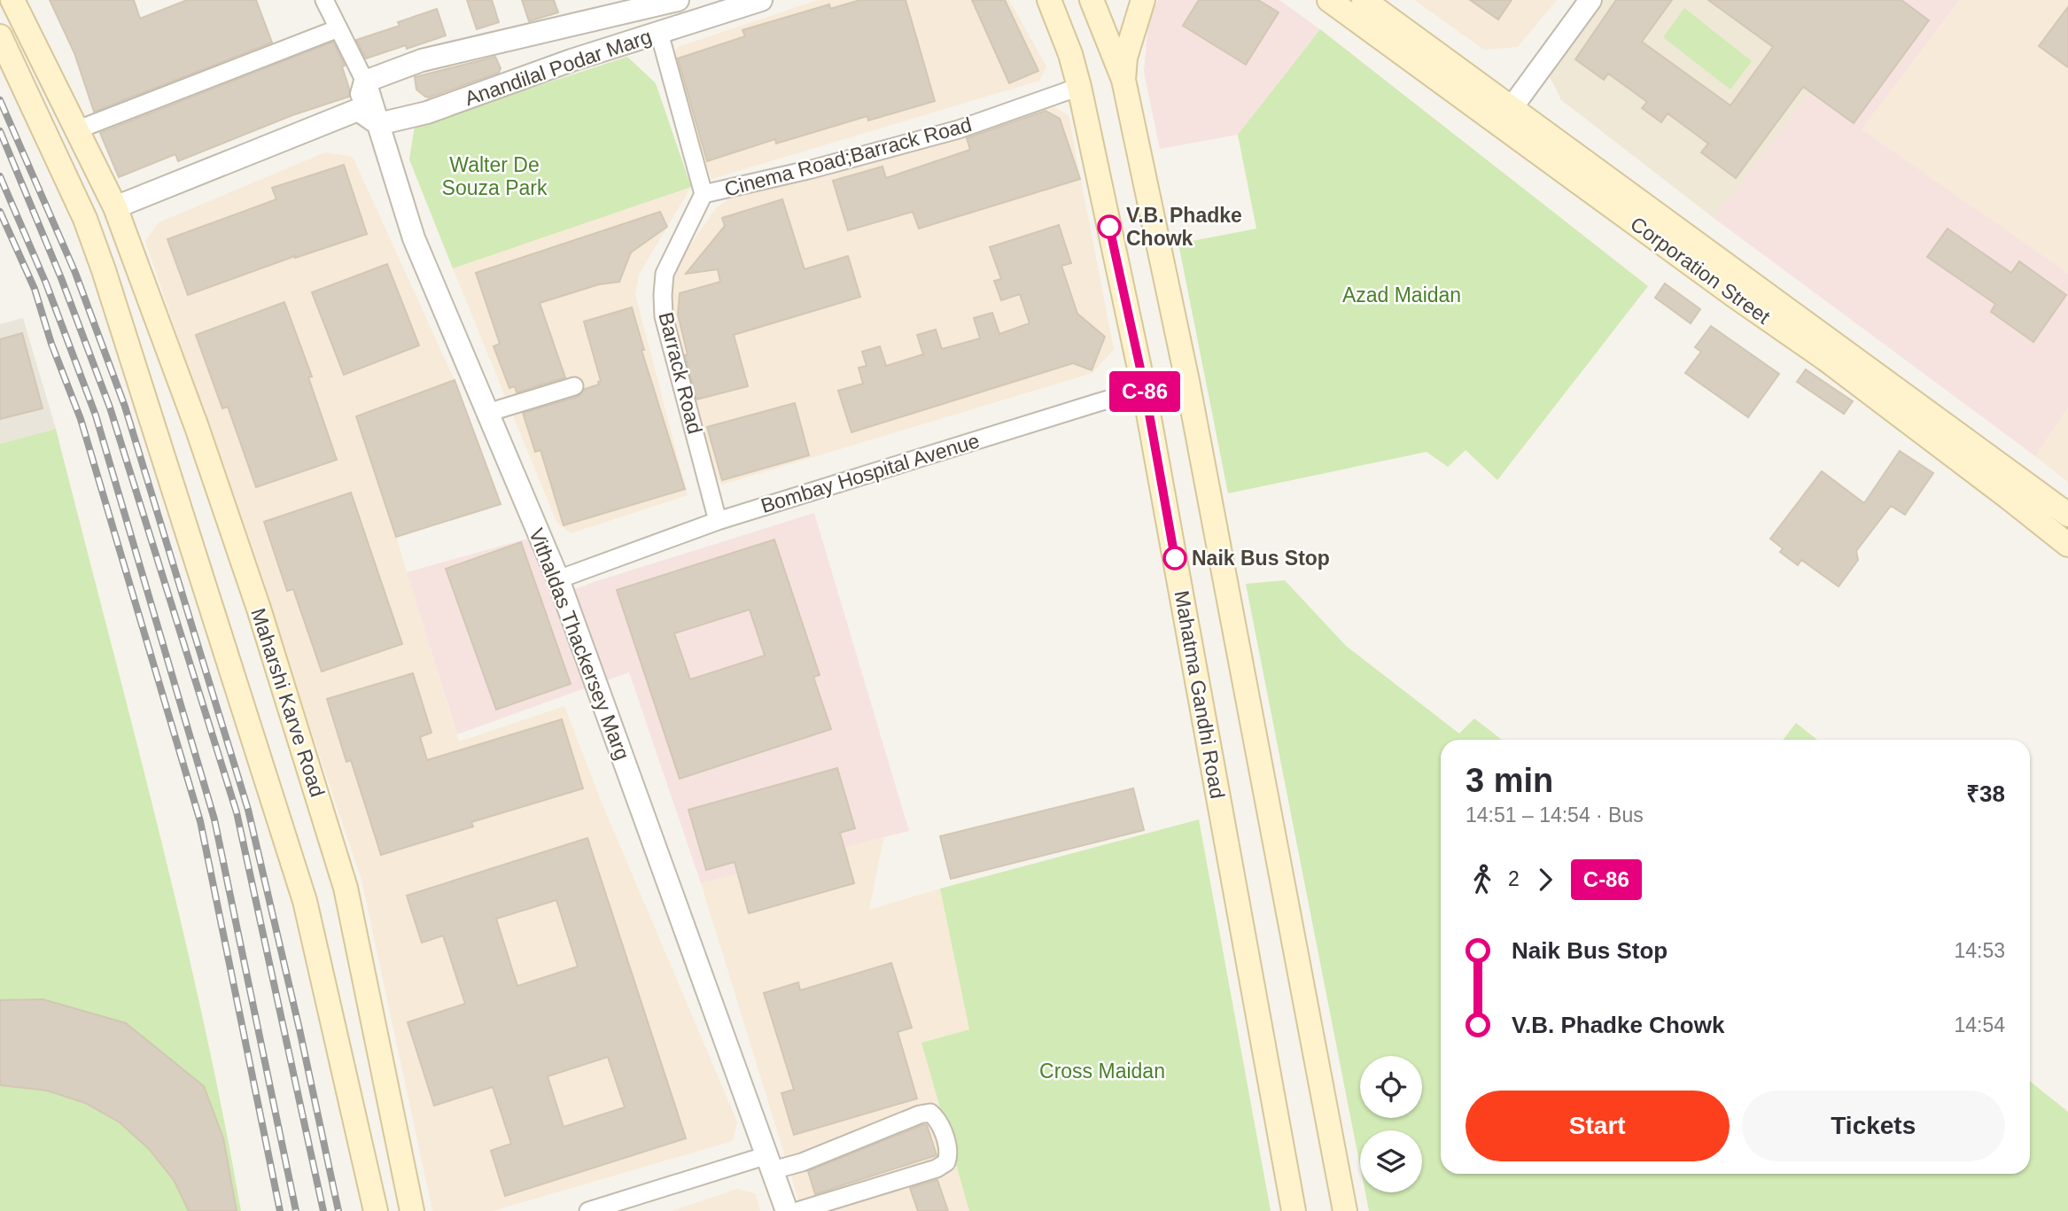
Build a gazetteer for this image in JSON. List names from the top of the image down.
{
  "streets": {
    "main road": ["Corporation Street", "Mahatma Gandhi Road", "Maharshi Karve Road"],
    "street": [
      "Anandilal Podar Marg",
      "Cinema Road;Barrack Road",
      "Barrack Road",
      "Bombay Hospital Avenue",
      "Vithaldas Thackersey Marg"
    ]
  },
  "crossings": [
    ["Anandilal Podar Marg", "Cinema Road;Barrack Road"],
    ["Anandilal Podar Marg", "Vithaldas Thackersey Marg"],
    ["Cinema Road;Barrack Road", "Barrack Road"],
    ["Cinema Road;Barrack Road", "Mahatma Gandhi Road"],
    ["Barrack Road", "Bombay Hospital Avenue"],
    ["Bombay Hospital Avenue", "Vithaldas Thackersey Marg"],
    ["Bombay Hospital Avenue", "Mahatma Gandhi Road"]
  ],
  "parks": ["Walter De Souza Park", "Azad Maidan", "Cross Maidan"],
  "places": ["V.B. Phadke Chowk", "Naik Bus Stop"],
  "lines": ["bus line C-86"],
  "page": {
    "on_map": "C-86",
    "heading": ["3 min", "14:51 – 14:54 · Bus", "₹38"],
    "legs": ["2", "C-86"],
    "list": [
      {
        "name": "Naik Bus Stop",
        "value": "14:53"
      },
      {
        "name": "V.B. Phadke Chowk",
        "value": "14:54"
      }
    ],
    "buttons": ["Start", "Tickets"]
  }
}
